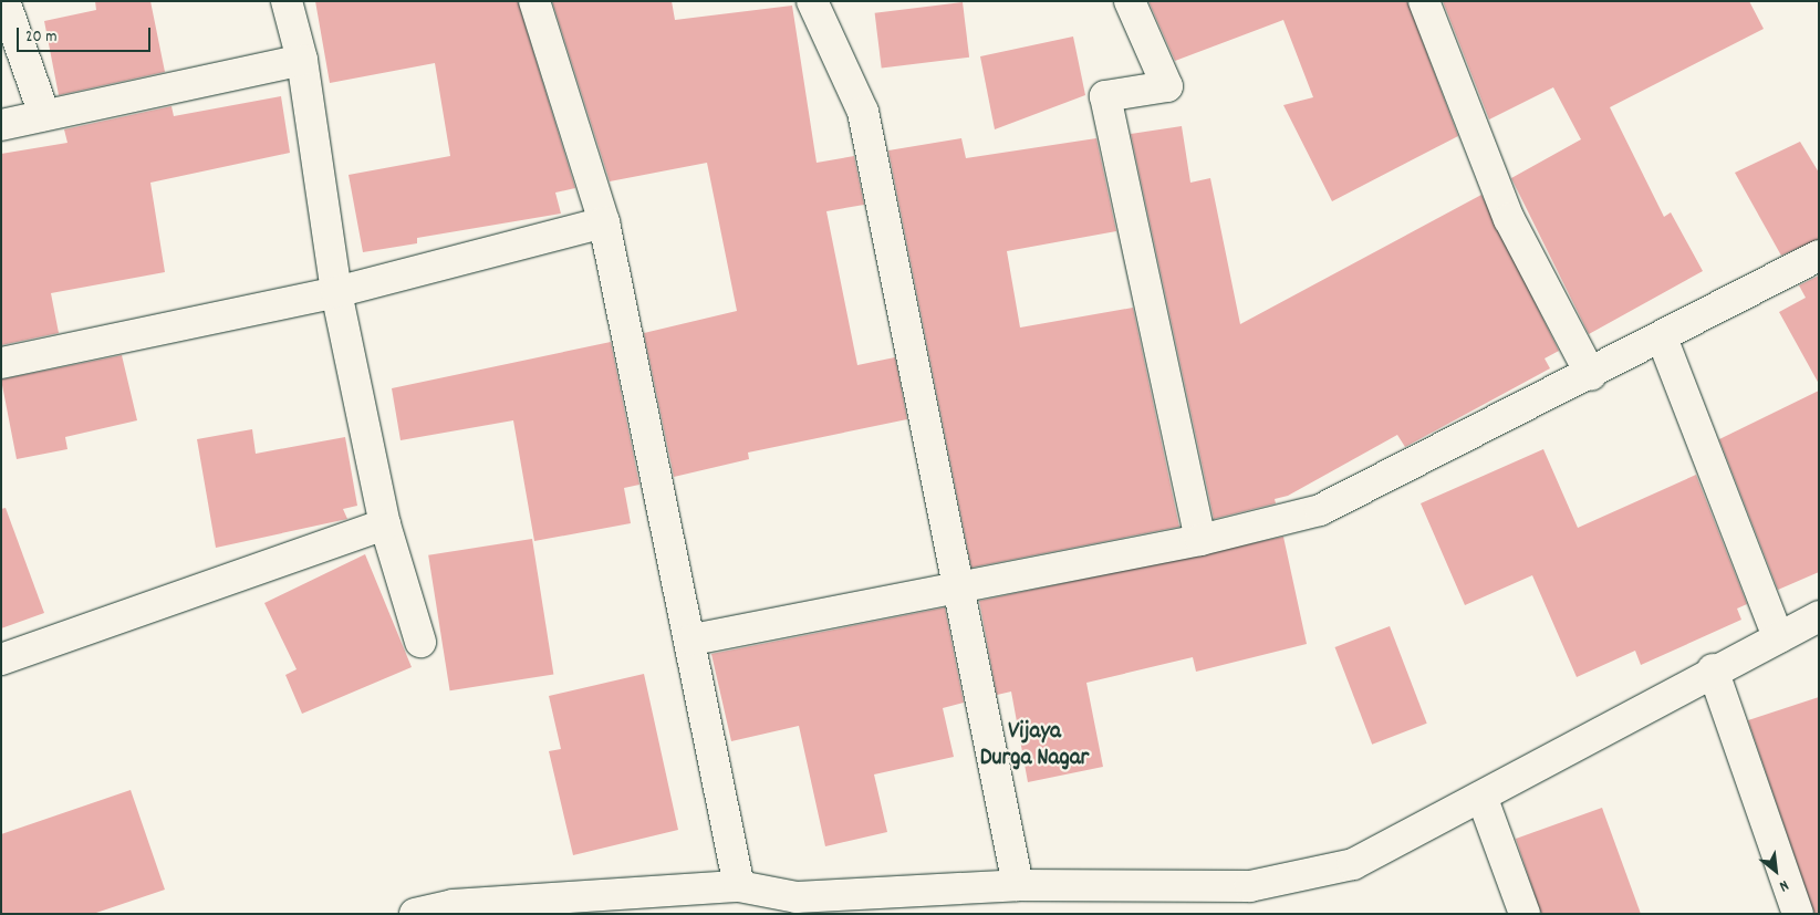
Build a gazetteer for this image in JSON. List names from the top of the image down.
{
  "districts": ["Vijaya Durga Nagar"],
  "scale_bar": "20 m",
  "north": "bottom right"
}
